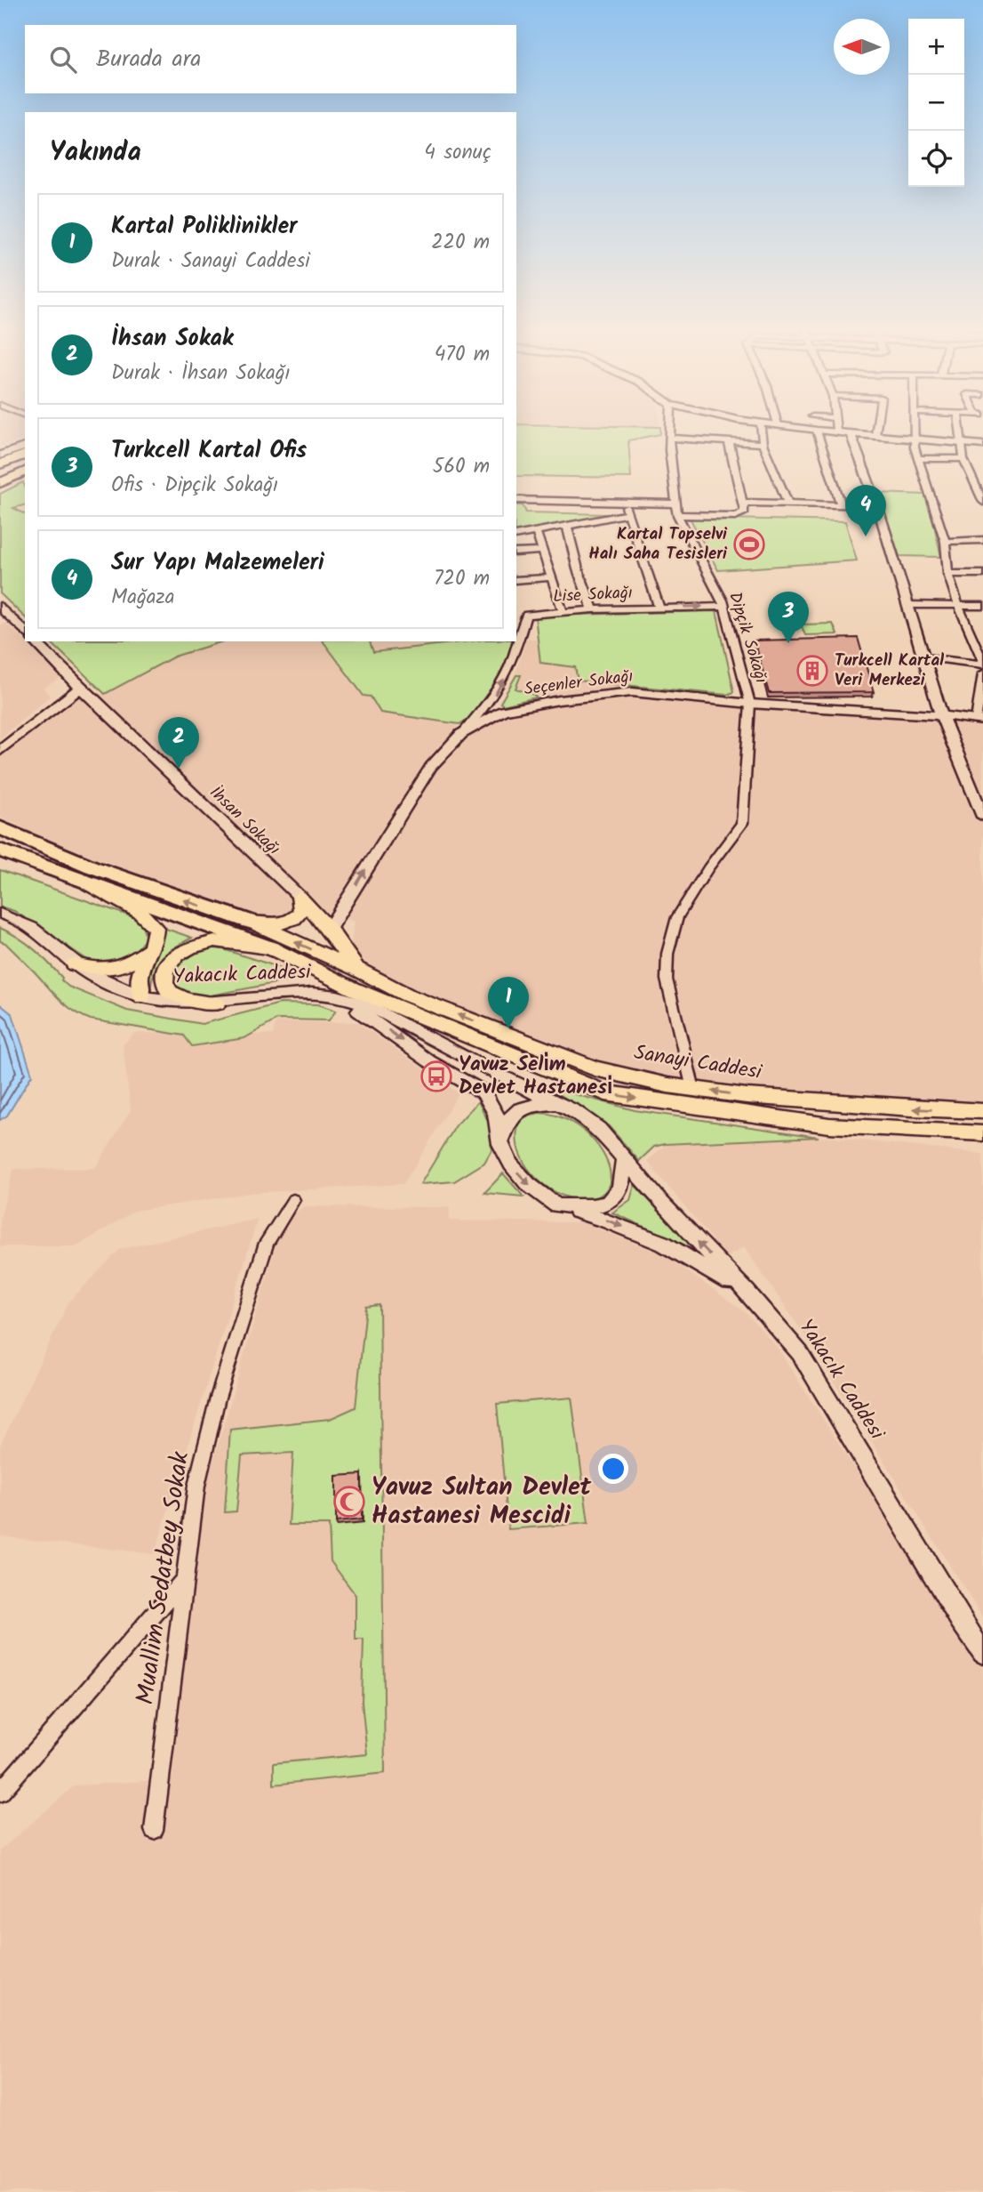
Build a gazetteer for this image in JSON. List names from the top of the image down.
{
  "streets": {
    "main road": ["Sanayi Caddesi"],
    "street": [
      "Lise Sokağı",
      "Dipçik Sokağı",
      "Seçenler Sokağı",
      "İhsan Sokağı",
      "Yakacık Caddesi",
      "Muallim Sedatbey Sokak"
    ]
  },
  "crossings": [
    ["Lise Sokağı", "Dipçik Sokağı"],
    ["Lise Sokağı", "Seçenler Sokağı"],
    ["Dipçik Sokağı", "Seçenler Sokağı"],
    ["Dipçik Sokağı", "Sanayi Caddesi"]
  ],
  "one_way": ["Lise Sokağı"],
  "places": {
    "sports": ["Kartal Topselvi Halı Saha Tesisleri"],
    "building": ["Turkcell Kartal Veri Merkezi"],
    "bus stop": ["Yavuz Seli̇m Devlet Hastanesi̇"],
    "mosque": ["Yavuz Sultan Devlet Hastanesi Mescidi"]
  },
  "north": "left",
  "page": {
    "map_buttons": ["+", "−"],
    "search": "Burada ara",
    "heading": ["Yakında", "4 sonuç"],
    "list": [
      {
        "mark": "1",
        "name": "Kartal Poliklinikler",
        "note": "Durak · Sanayi Caddesi",
        "value": "220 m"
      },
      {
        "mark": "2",
        "name": "İhsan Sokak",
        "note": "Durak · İhsan Sokağı",
        "value": "470 m"
      },
      {
        "mark": "3",
        "name": "Turkcell Kartal Ofis",
        "note": "Ofis · Dipçik Sokağı",
        "value": "560 m"
      },
      {
        "mark": "4",
        "name": "Sur Yapı Malzemeleri",
        "note": "Mağaza",
        "value": "720 m"
      }
    ],
    "pins": [
      "4",
      "3",
      "2",
      "1"
    ]
  }
}
